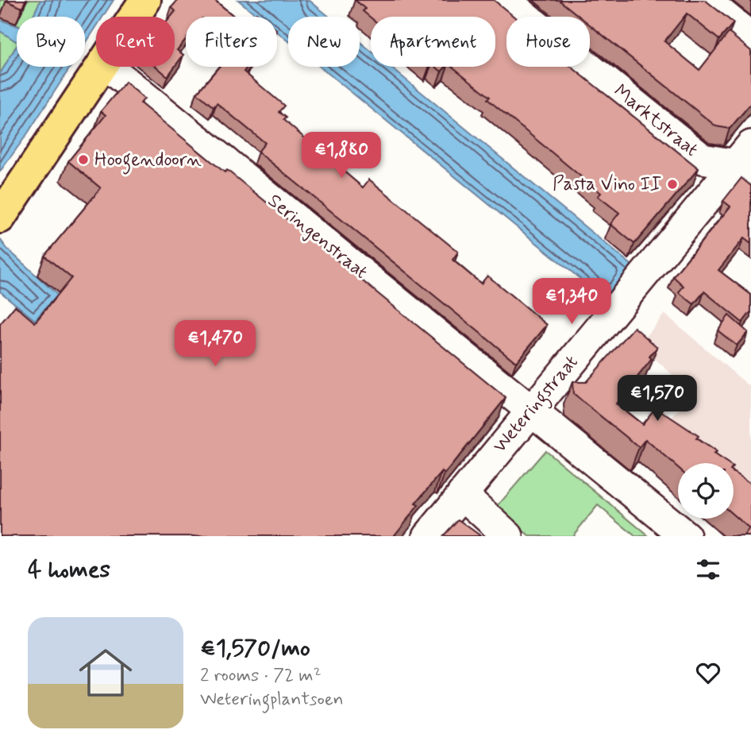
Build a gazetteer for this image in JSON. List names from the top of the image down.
{
  "streets": {
    "street": ["Marktstraat", "Seringenstraat", "Weteringstraat"]
  },
  "crossings": [
    ["Marktstraat", "Weteringstraat"],
    ["Seringenstraat", "Weteringstraat"]
  ],
  "places": ["Hoogendoorn", "Pasta Vino II"],
  "page": {
    "chip": [
      "Buy",
      "Rent",
      "Filters",
      "New",
      "Apartment",
      "House"
    ],
    "price": [
      "€1,880",
      "€1,340",
      "€1,470",
      "€1,570"
    ],
    "heading": "4 homes",
    "list": [
      {
        "name": "€1,570/mo",
        "note": "2 rooms · 72 m² · Weteringplantsoen"
      }
    ]
  }
}
